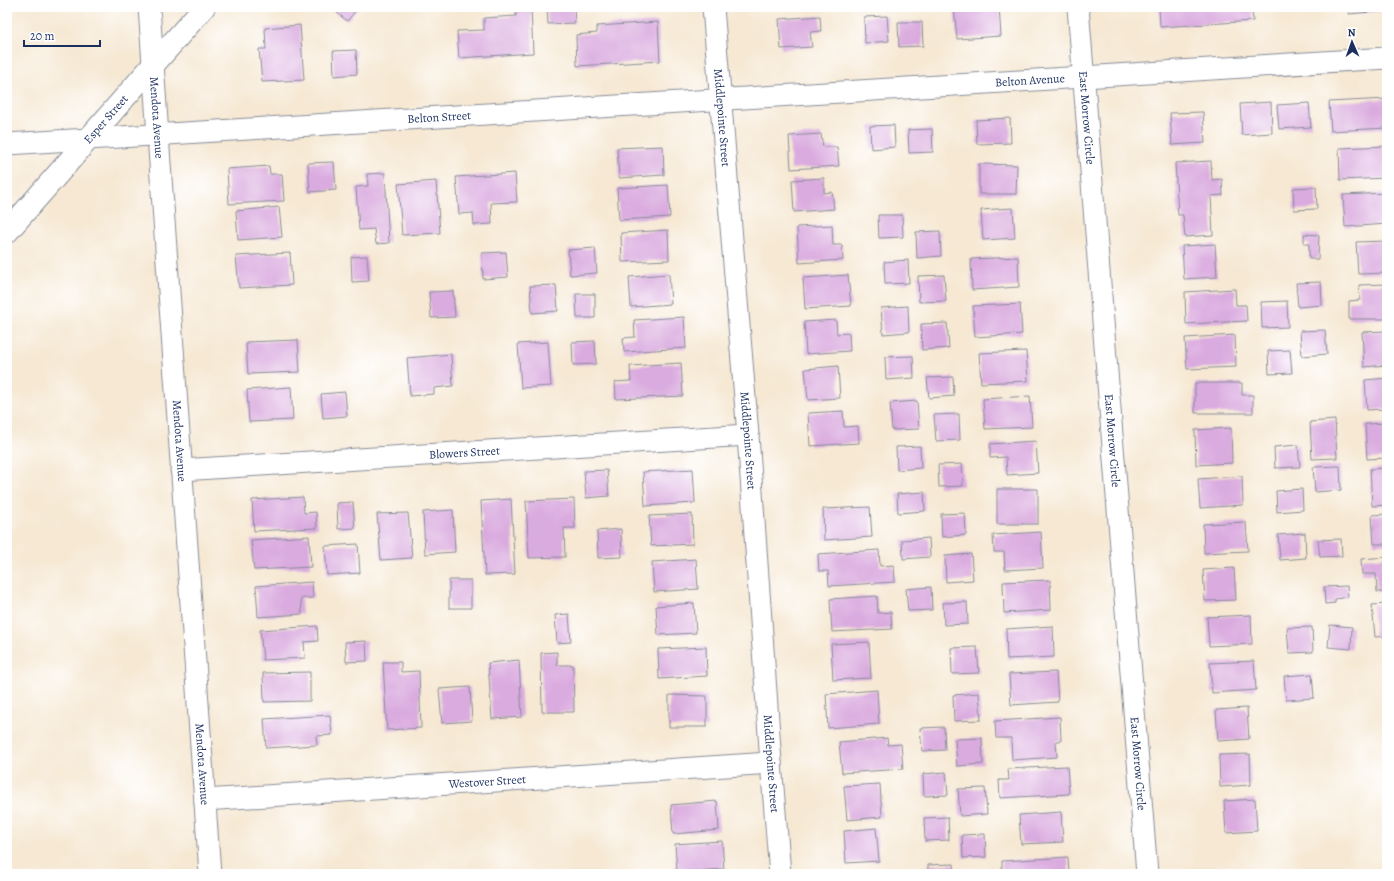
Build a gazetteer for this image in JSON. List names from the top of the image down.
{
  "streets": {
    "street": [
      "Belton Avenue",
      "Mendota Avenue",
      "Belton Street",
      "Middlepointe Street",
      "East Morrow Circle",
      "Esper Street",
      "Blowers Street",
      "Westover Street"
    ]
  },
  "crossings": [
    ["Belton Avenue", "Belton Street"],
    ["Belton Avenue", "Middlepointe Street"],
    ["Belton Avenue", "East Morrow Circle"],
    ["Mendota Avenue", "Belton Street"],
    ["Mendota Avenue", "Esper Street"],
    ["Mendota Avenue", "Blowers Street"],
    ["Mendota Avenue", "Westover Street"],
    ["Belton Street", "Middlepointe Street"],
    ["Middlepointe Street", "Blowers Street"],
    ["Middlepointe Street", "Westover Street"]
  ],
  "scale_bar": "20 m",
  "north": "top"
}
